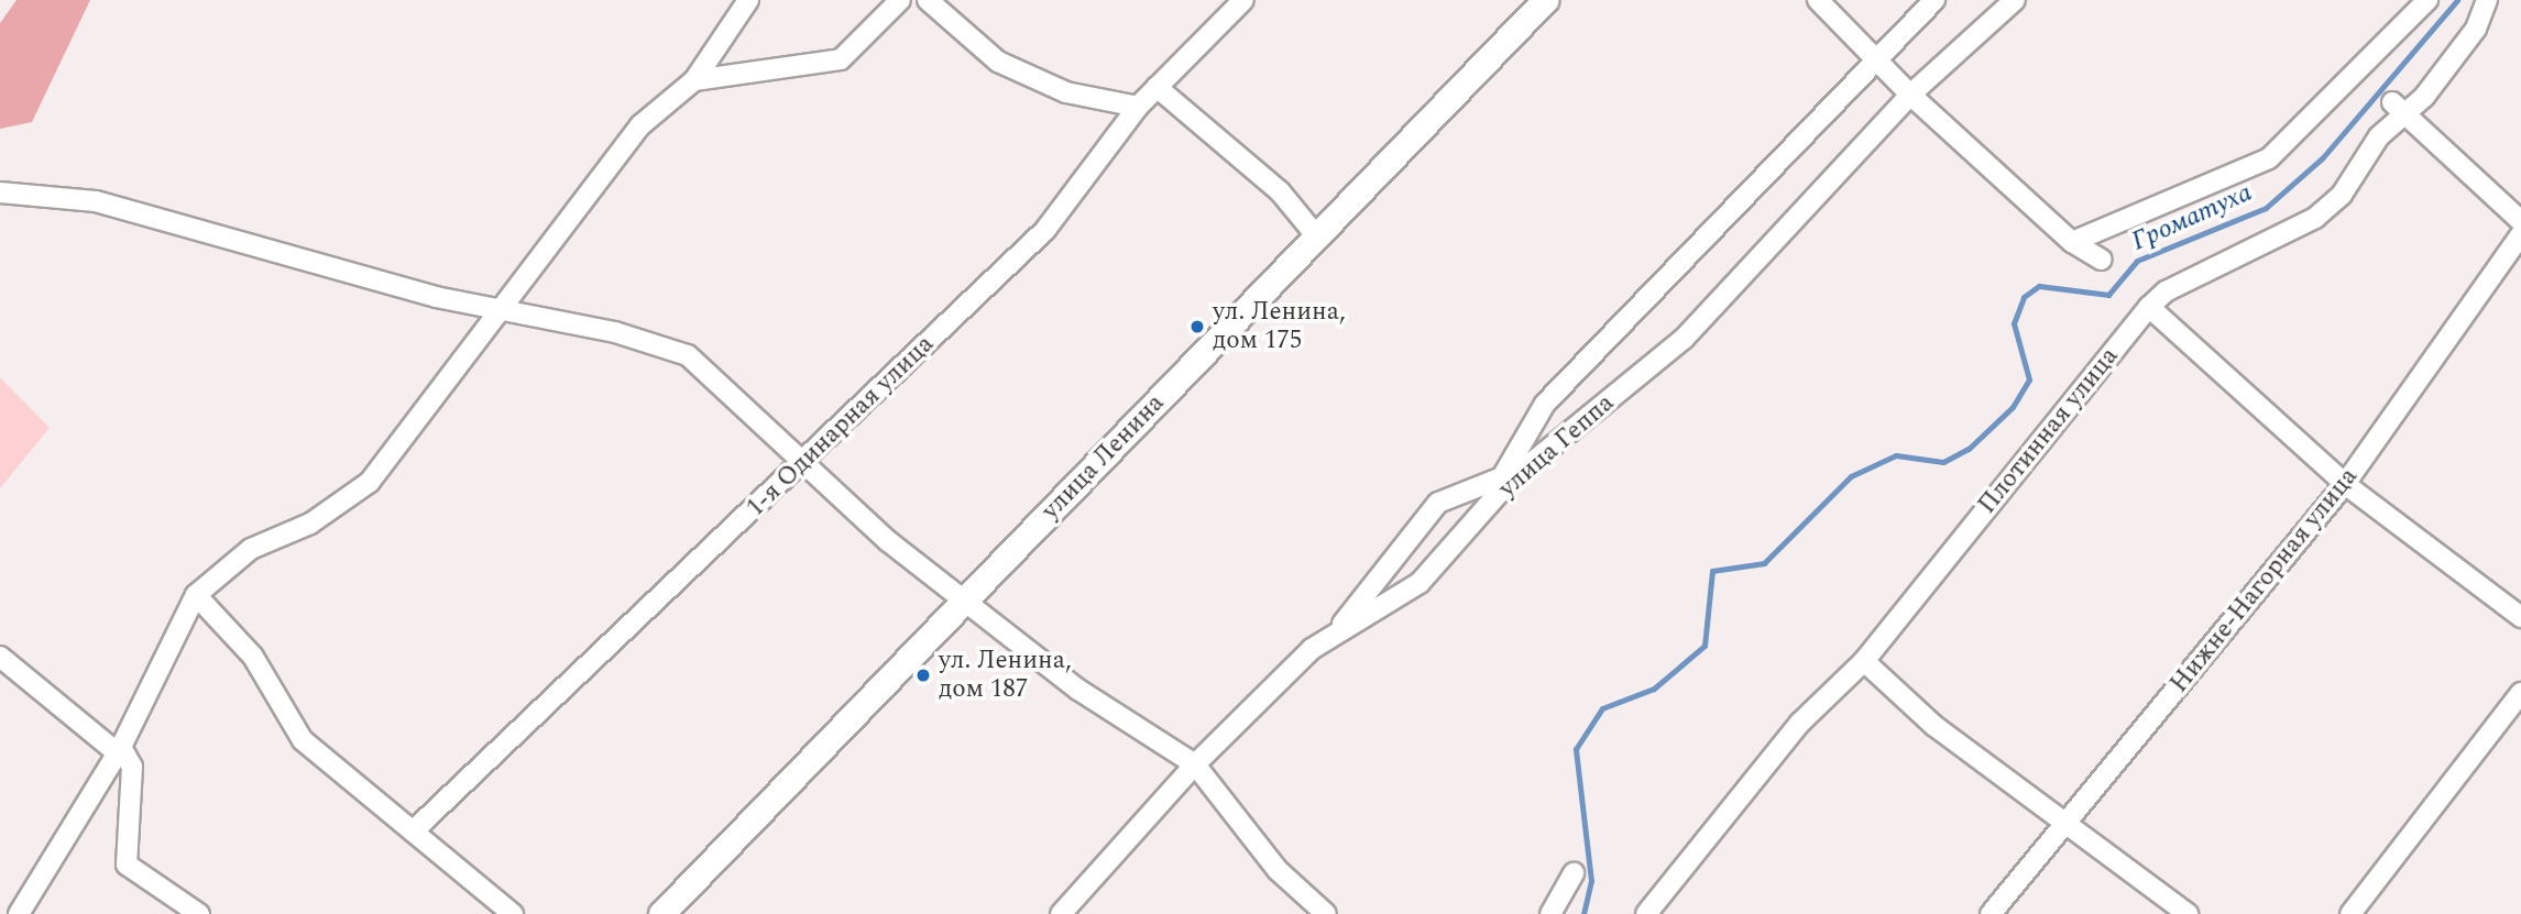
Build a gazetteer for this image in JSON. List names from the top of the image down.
{
  "streets": {
    "main road": ["улица Ленина"],
    "street": [
      "1-я Одинарная улица",
      "Плотинная улица",
      "улица Геппа",
      "Нижне-Нагорная улица"
    ]
  },
  "water": ["Громатуха"],
  "places": ["ул. Ленина, дом 175", "ул. Ленина, дом 187"]
}
